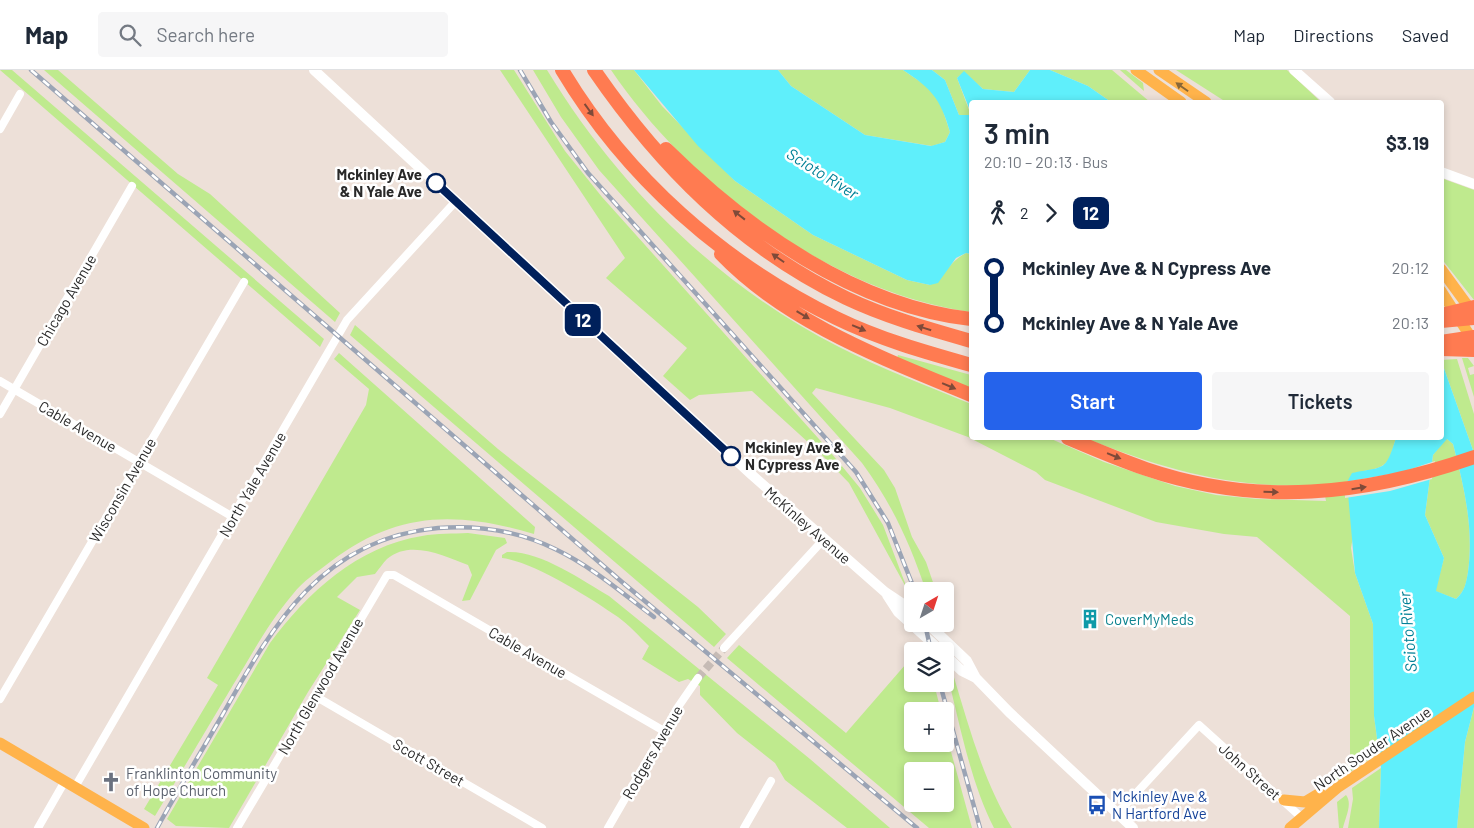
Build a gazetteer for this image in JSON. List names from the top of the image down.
{
  "streets": {
    "main road": ["McKinley Avenue", "North Souder Avenue"],
    "street": [
      "Chicago Avenue",
      "Cable Avenue",
      "North Yale Avenue",
      "Wisconsin Avenue",
      "North Glenwood Avenue",
      "Rodgers Avenue",
      "Scott Street",
      "John Street"
    ]
  },
  "crossings": [
    ["Chicago Avenue", "Cable Avenue"],
    ["Cable Avenue", "North Yale Avenue"],
    ["Cable Avenue", "Wisconsin Avenue"],
    ["Cable Avenue", "North Glenwood Avenue"],
    ["Cable Avenue", "Rodgers Avenue"],
    ["North Yale Avenue", "McKinley Avenue"],
    ["North Glenwood Avenue", "Scott Street"],
    ["North Souder Avenue", "John Street"]
  ],
  "water": ["Scioto River"],
  "places": {
    "other": ["Mckinley Ave & N Yale Ave", "Mckinley Ave & N Cypress Ave"],
    "building": ["CoverMyMeds"],
    "church": ["Franklinton Community of Hope Church"],
    "bus stop": ["Mckinley Ave & N Hartford Ave"]
  },
  "lines": ["bus line 12"],
  "north": "top right",
  "page": {
    "header": "Map",
    "search": "Search here",
    "nav": ["Map", "Directions", "Saved"],
    "on_map": "12",
    "heading": ["3 min", "20:10 – 20:13 · Bus", "$3.19"],
    "legs": ["2", "12"],
    "list": [
      {
        "name": "Mckinley Ave & N Cypress Ave",
        "value": "20:12"
      },
      {
        "name": "Mckinley Ave & N Yale Ave",
        "value": "20:13"
      }
    ],
    "buttons": ["Start", "Tickets"],
    "map_buttons": ["+", "−"]
  }
}
